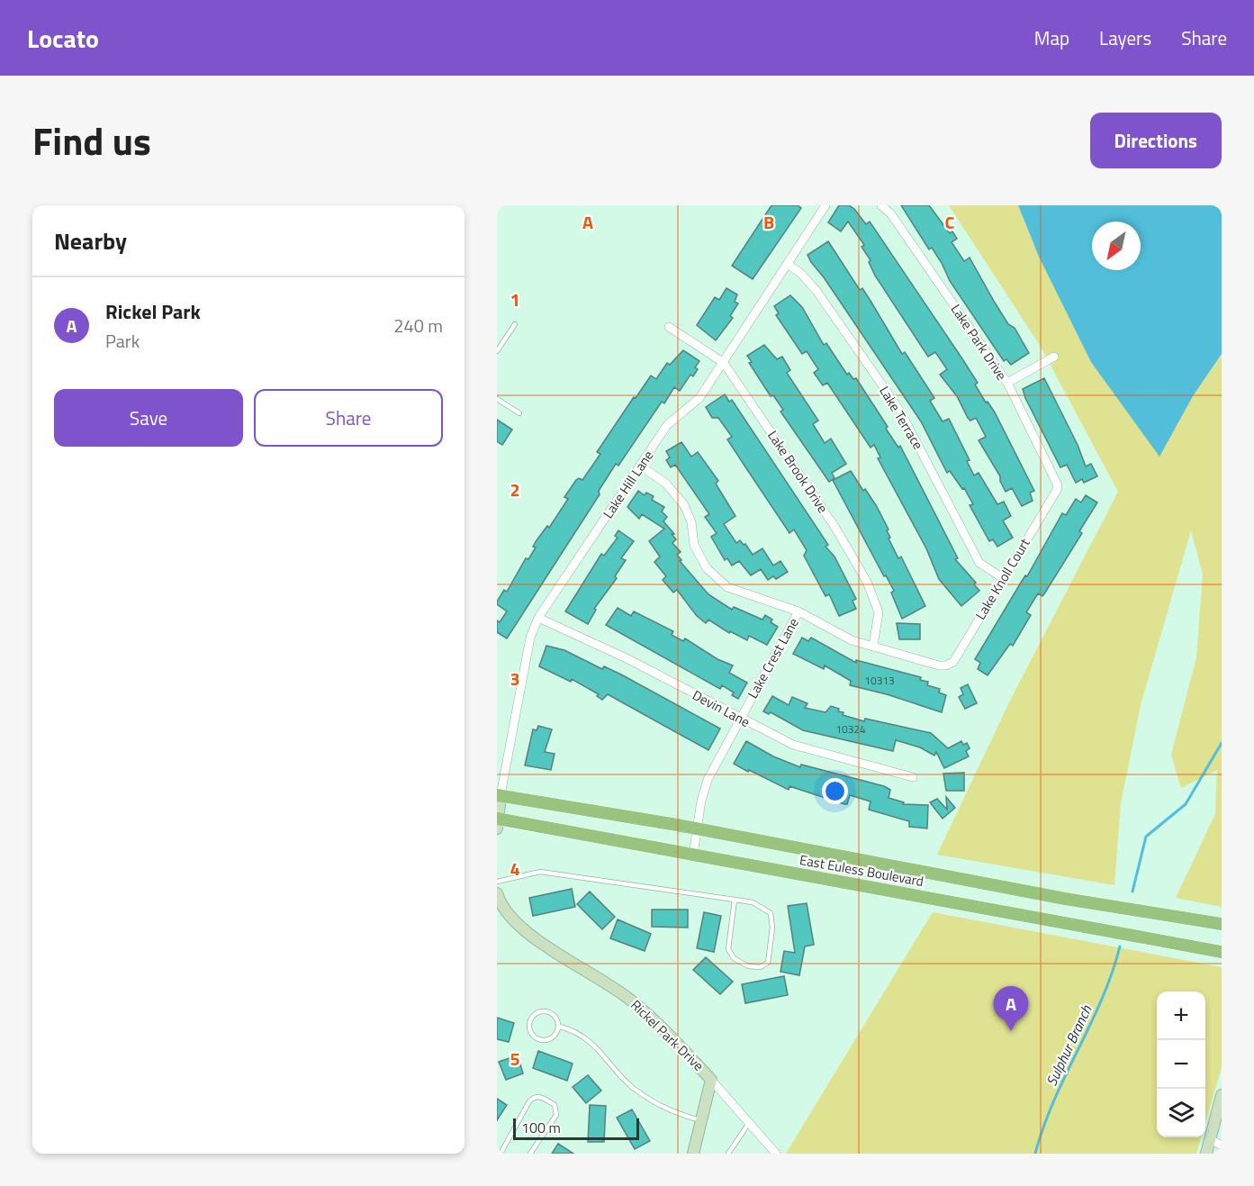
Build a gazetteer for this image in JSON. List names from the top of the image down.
{
  "streets": {
    "main road": ["East Euless Boulevard"],
    "street": [
      "Lake Park Drive",
      "Lake Terrace",
      "Lake Brook Drive",
      "Lake Hill Lane",
      "Lake Knoll Court",
      "Lake Crest Lane",
      "Devin Lane",
      "Rickel Park Drive"
    ]
  },
  "crossings": [
    ["Lake Park Drive", "Lake Knoll Court"],
    ["Lake Terrace", "Lake Hill Lane"],
    ["Lake Terrace", "Lake Knoll Court"],
    ["Lake Brook Drive", "Lake Hill Lane"],
    ["Lake Brook Drive", "Lake Knoll Court"],
    ["Lake Hill Lane", "Devin Lane"],
    ["Lake Hill Lane", "East Euless Boulevard"],
    ["Lake Crest Lane", "Devin Lane"],
    ["Lake Crest Lane", "East Euless Boulevard"]
  ],
  "water": ["Sulphur Branch"],
  "house_numbers": ["10313", "10324"],
  "scale_bar": "100 m",
  "north": "bottom left",
  "page": {
    "header": "Locato",
    "nav": ["Map", "Layers", "Share"],
    "title": "Find us",
    "buttons": [
      "Directions",
      ["Save", "Share"]
    ],
    "heading": "Nearby",
    "list": [
      {
        "mark": "A",
        "name": "Rickel Park",
        "note": "Park",
        "value": "240 m"
      }
    ],
    "pins": "A",
    "map_buttons": ["+", "−"],
    "scale": "100 m"
  },
  "grid": {
    "columns": ["A", "B", "C"],
    "rows": [
      "1",
      "2",
      "3",
      "4",
      "5"
    ]
  }
}
